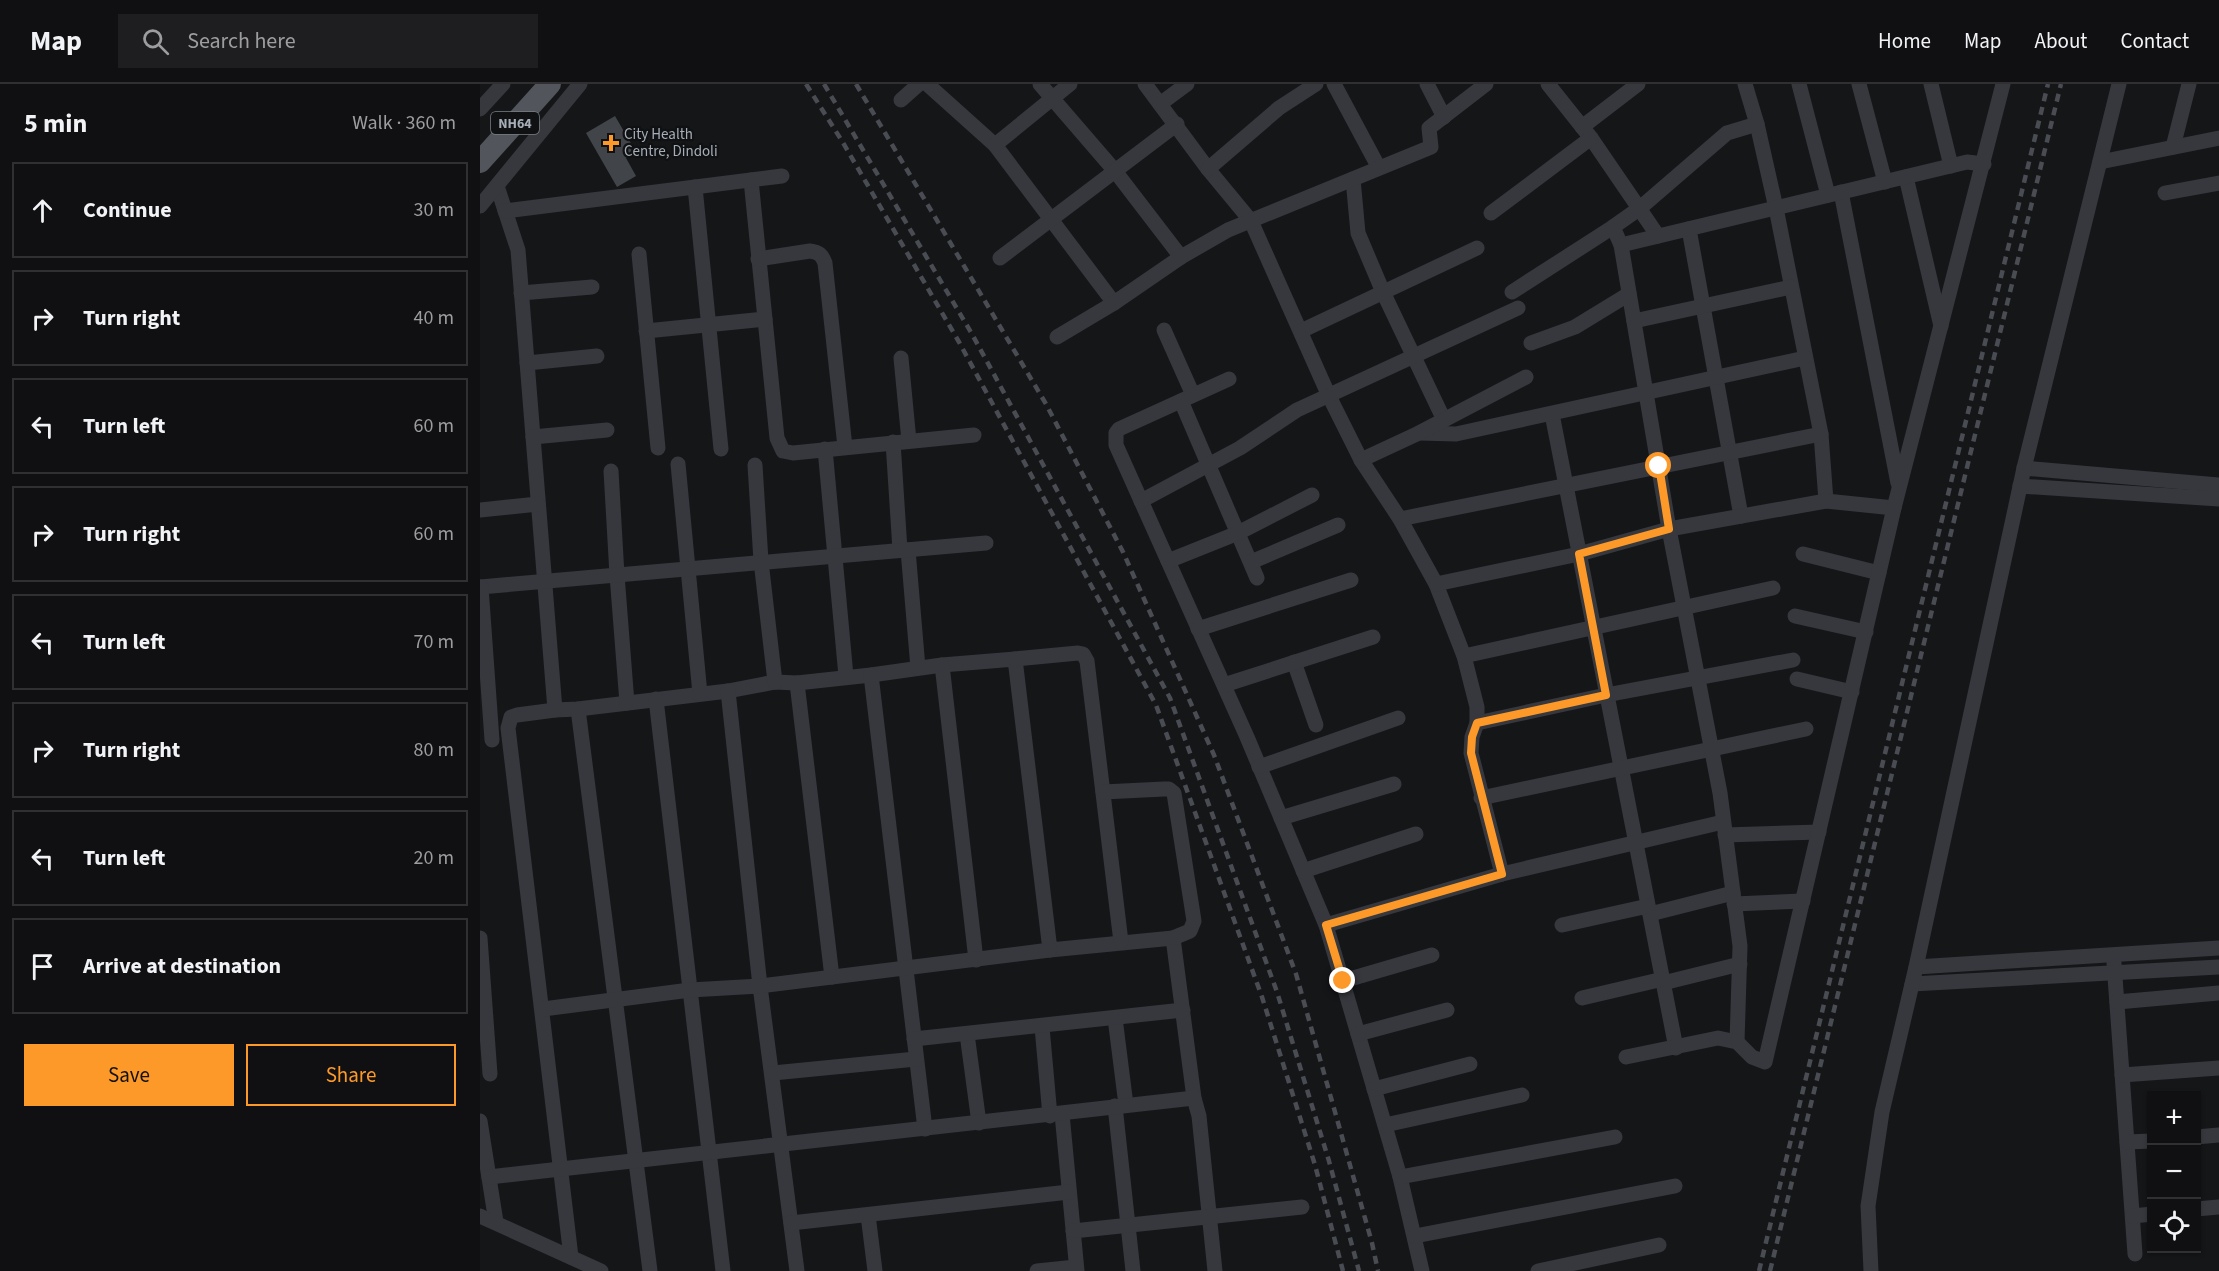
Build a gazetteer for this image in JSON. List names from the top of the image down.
{
  "streets": {
    "main road": ["NH64"]
  },
  "places": {
    "health": ["City Health Centre, Dindoli"]
  },
  "page": {
    "header": "Map",
    "search": "Search here",
    "nav": [
      "Home",
      "Map",
      "About",
      "Contact"
    ],
    "heading": ["5 min", "Walk · 360 m"],
    "list": [
      ["Continue", "30 m"],
      ["Turn right", "40 m"],
      ["Turn left", "60 m"],
      ["Turn right", "60 m"],
      ["Turn left", "70 m"],
      ["Turn right", "80 m"],
      ["Turn left", "20 m"],
      "Arrive at destination"
    ],
    "buttons": ["Save", "Share"],
    "map_buttons": ["+", "−"]
  }
}
